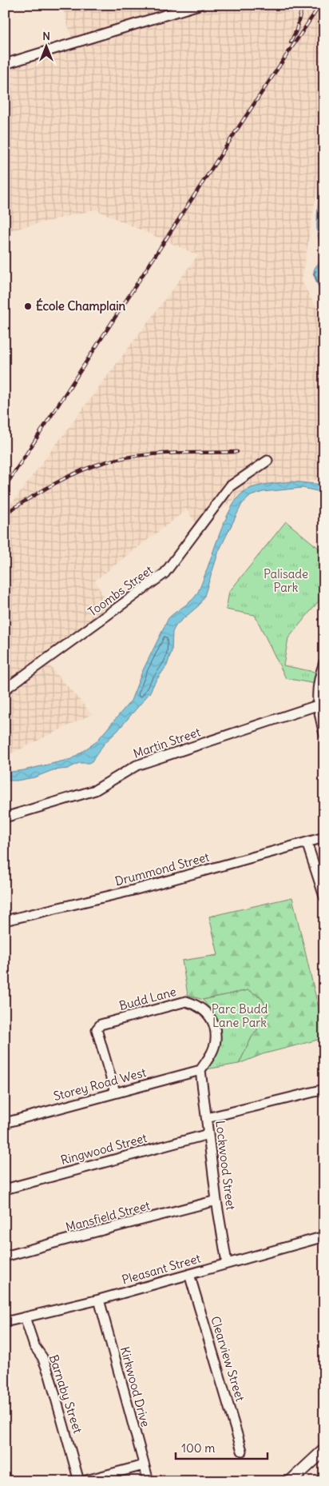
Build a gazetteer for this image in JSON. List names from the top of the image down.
{
  "streets": {
    "street": [
      "Toombs Street",
      "Martin Street",
      "Drummond Street",
      "Budd Lane",
      "Storey Road West",
      "Ringwood Street",
      "Lockwood Street",
      "Mansfield Street",
      "Pleasant Street",
      "Clearview Street",
      "Kirkwood Drive",
      "Barnaby Street"
    ]
  },
  "crossings": [
    ["Budd Lane", "Storey Road West"],
    ["Budd Lane", "Lockwood Street"],
    ["Storey Road West", "Lockwood Street"],
    ["Ringwood Street", "Lockwood Street"],
    ["Lockwood Street", "Mansfield Street"],
    ["Lockwood Street", "Pleasant Street"],
    ["Pleasant Street", "Clearview Street"],
    ["Pleasant Street", "Kirkwood Drive"],
    ["Pleasant Street", "Barnaby Street"]
  ],
  "parks": ["Palisade Park", "Parc Budd Lane Park"],
  "places": ["École Champlain"],
  "scale_bar": "100 m",
  "north": "top"
}
